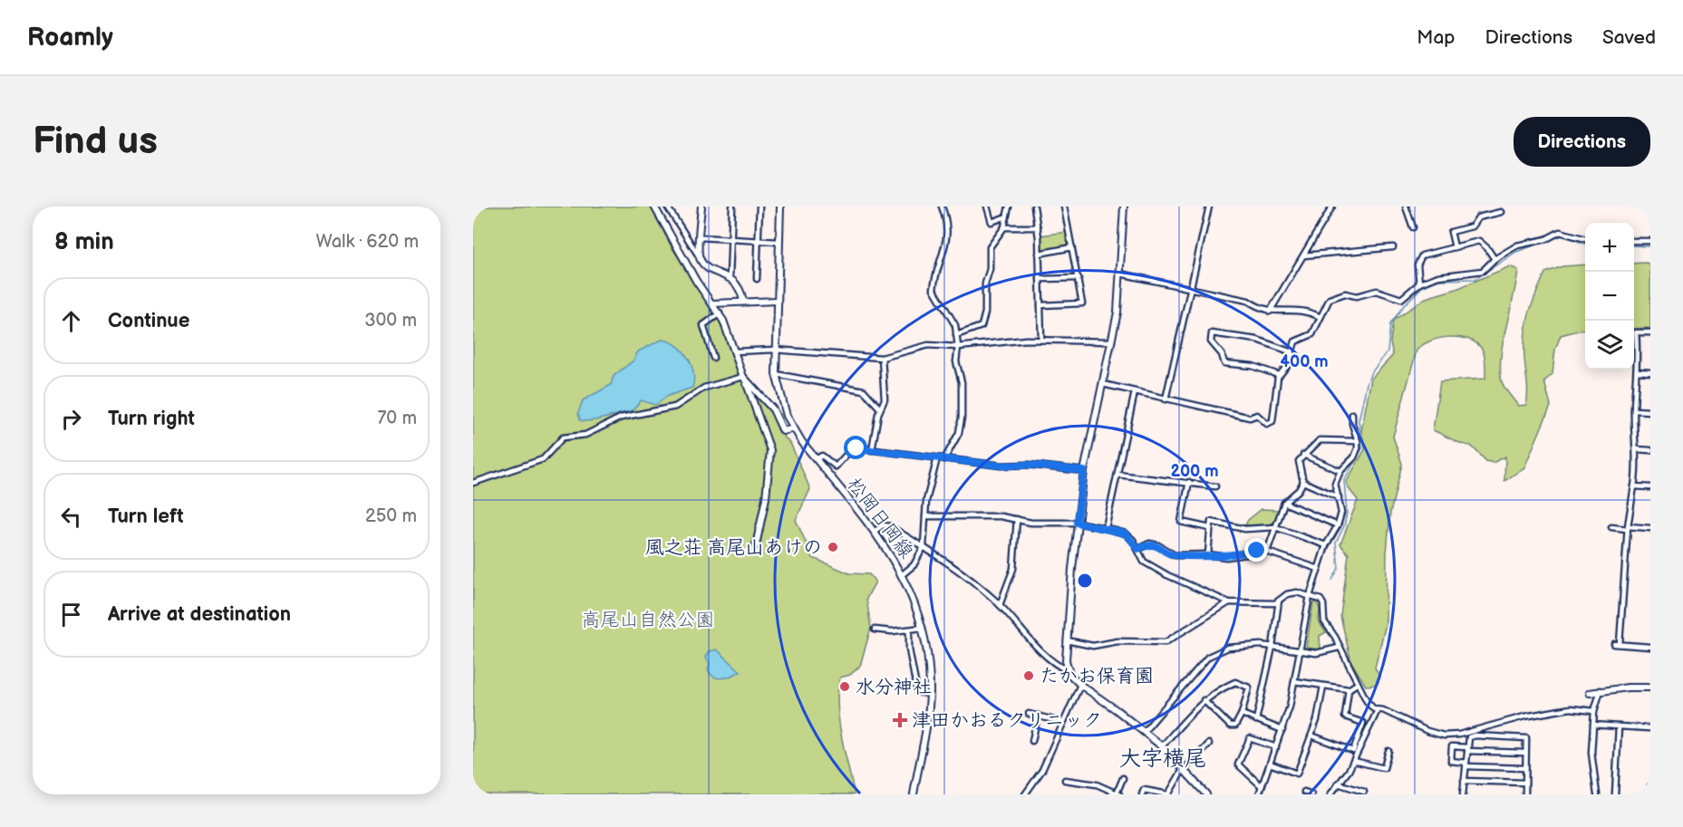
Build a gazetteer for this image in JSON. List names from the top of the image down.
{
  "streets": {
    "street": ["松岡日岡線"]
  },
  "districts": ["大字横尾"],
  "parks": ["高尾山自然公園"],
  "places": {
    "other": ["風之荘 高尾山あけの", "たかお保育園", "水分神社"],
    "health": ["津田かおるクリニック"]
  },
  "page": {
    "header": "Roamly",
    "nav": ["Map", "Directions", "Saved"],
    "buttons": "Directions",
    "title": "Find us",
    "heading": ["8 min", "Walk · 620 m"],
    "map_buttons": ["+", "−"],
    "list": [
      ["Continue", "300 m"],
      ["Turn right", "70 m"],
      ["Turn left", "250 m"],
      "Arrive at destination"
    ]
  },
  "rings": ["400 m", "200 m"]
}
